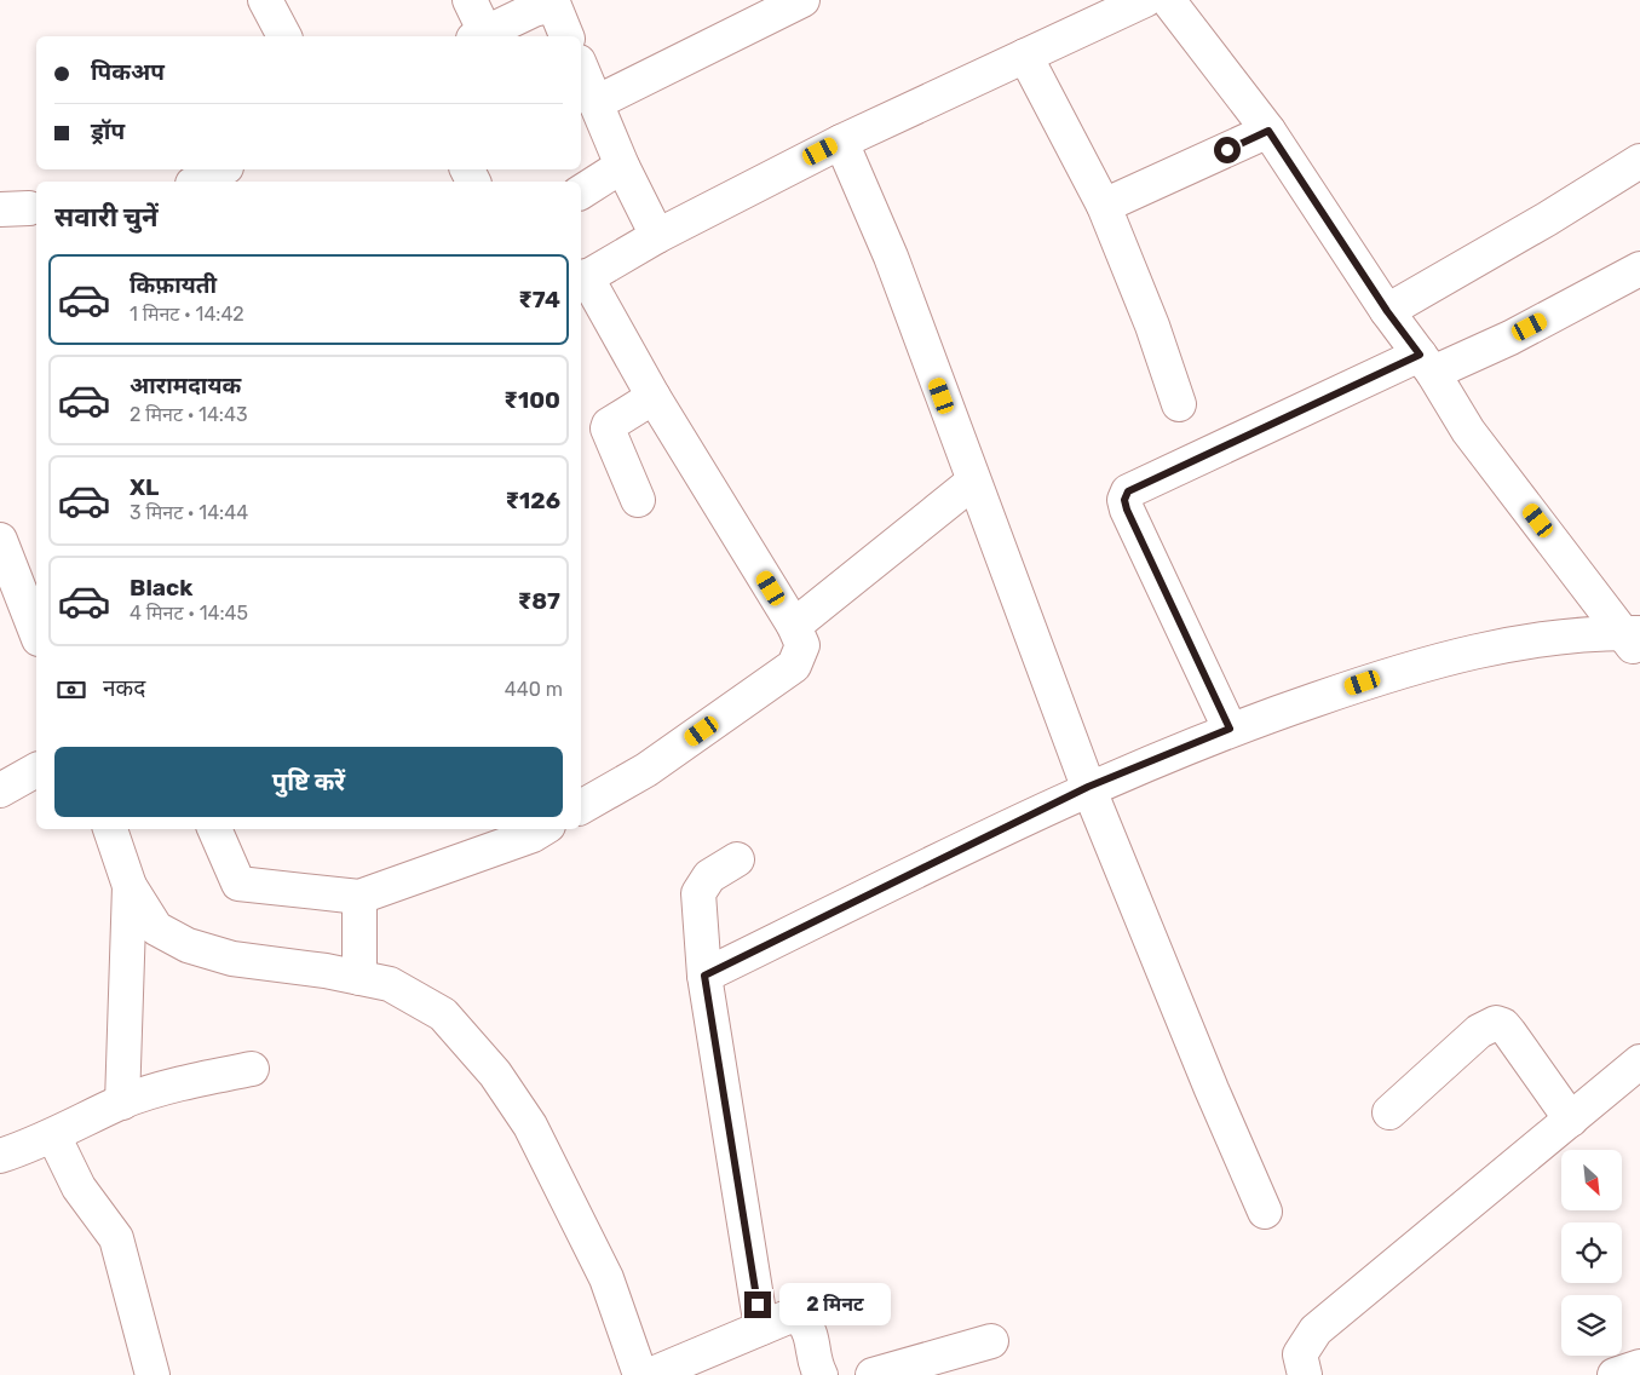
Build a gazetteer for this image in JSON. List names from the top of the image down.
{
  "north": "bottom right",
  "page": {
    "banner": ["पिकअप", "ड्रॉप"],
    "heading": "सवारी चुनें",
    "list": [
      {
        "name": "किफ़ायती",
        "note": "1 मिनट · 14:42",
        "value": "₹74"
      },
      {
        "name": "आरामदायक",
        "note": "2 मिनट · 14:43",
        "value": "₹100"
      },
      {
        "name": "XL",
        "note": "3 मिनट · 14:44",
        "value": "₹126"
      },
      {
        "name": "Black",
        "note": "4 मिनट · 14:45",
        "value": "₹87"
      }
    ],
    "pay": ["नकद", "440 m"],
    "buttons": "पुष्टि करें",
    "bubble": "2 मिनट"
  }
}
